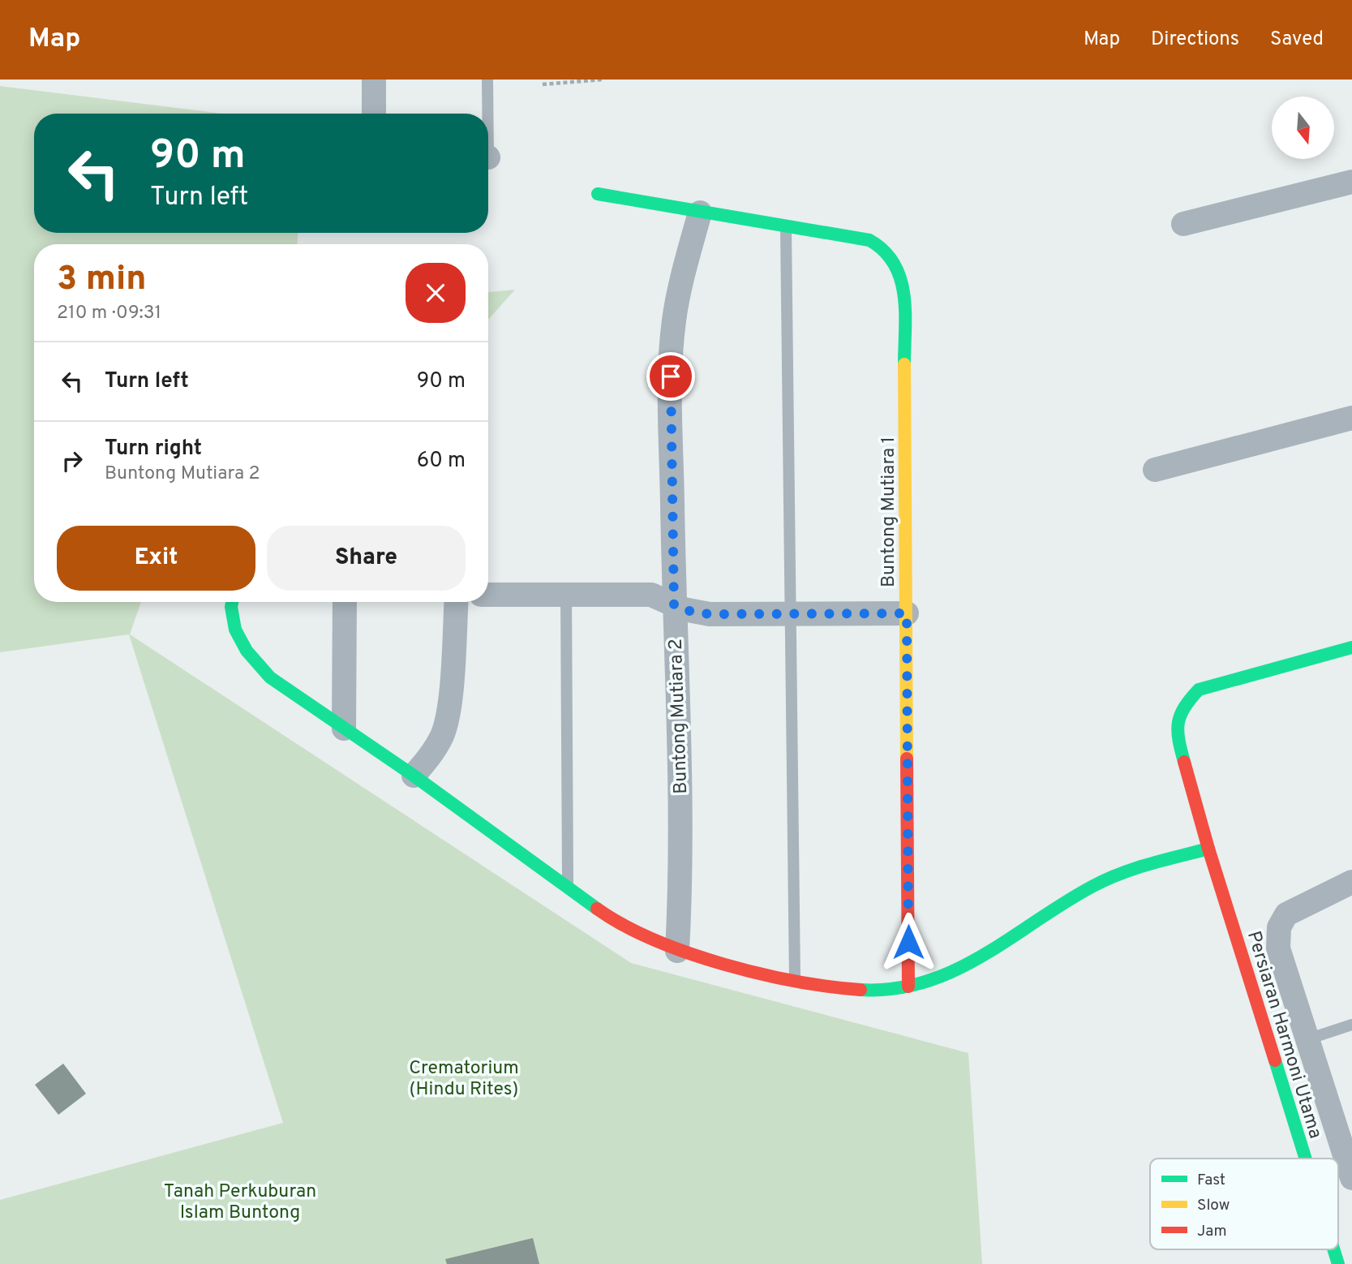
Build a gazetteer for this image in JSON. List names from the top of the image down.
{
  "streets": {
    "street": ["Buntong Mutiara 1", "Buntong Mutiara 2", "Persiaran Harmoni Utama"]
  },
  "crossings": [
    ["Buntong Mutiara 1", "Buntong Mutiara 2"]
  ],
  "parks": ["Crematorium (Hindu Rites)", "Tanah Perkuburan Islam Buntong"],
  "legend": ["Fast", "Slow", "Jam"],
  "north": "bottom",
  "page": {
    "header": "Map",
    "nav": ["Map", "Directions", "Saved"],
    "turn": ["90 m", "Turn left"],
    "heading": ["3 min", "210 m · 09:31"],
    "list": [
      {
        "name": "Turn left",
        "value": "90 m"
      },
      {
        "name": "Turn right",
        "note": "Buntong Mutiara 2",
        "value": "60 m"
      }
    ],
    "buttons": ["Exit", "Share"]
  }
}
